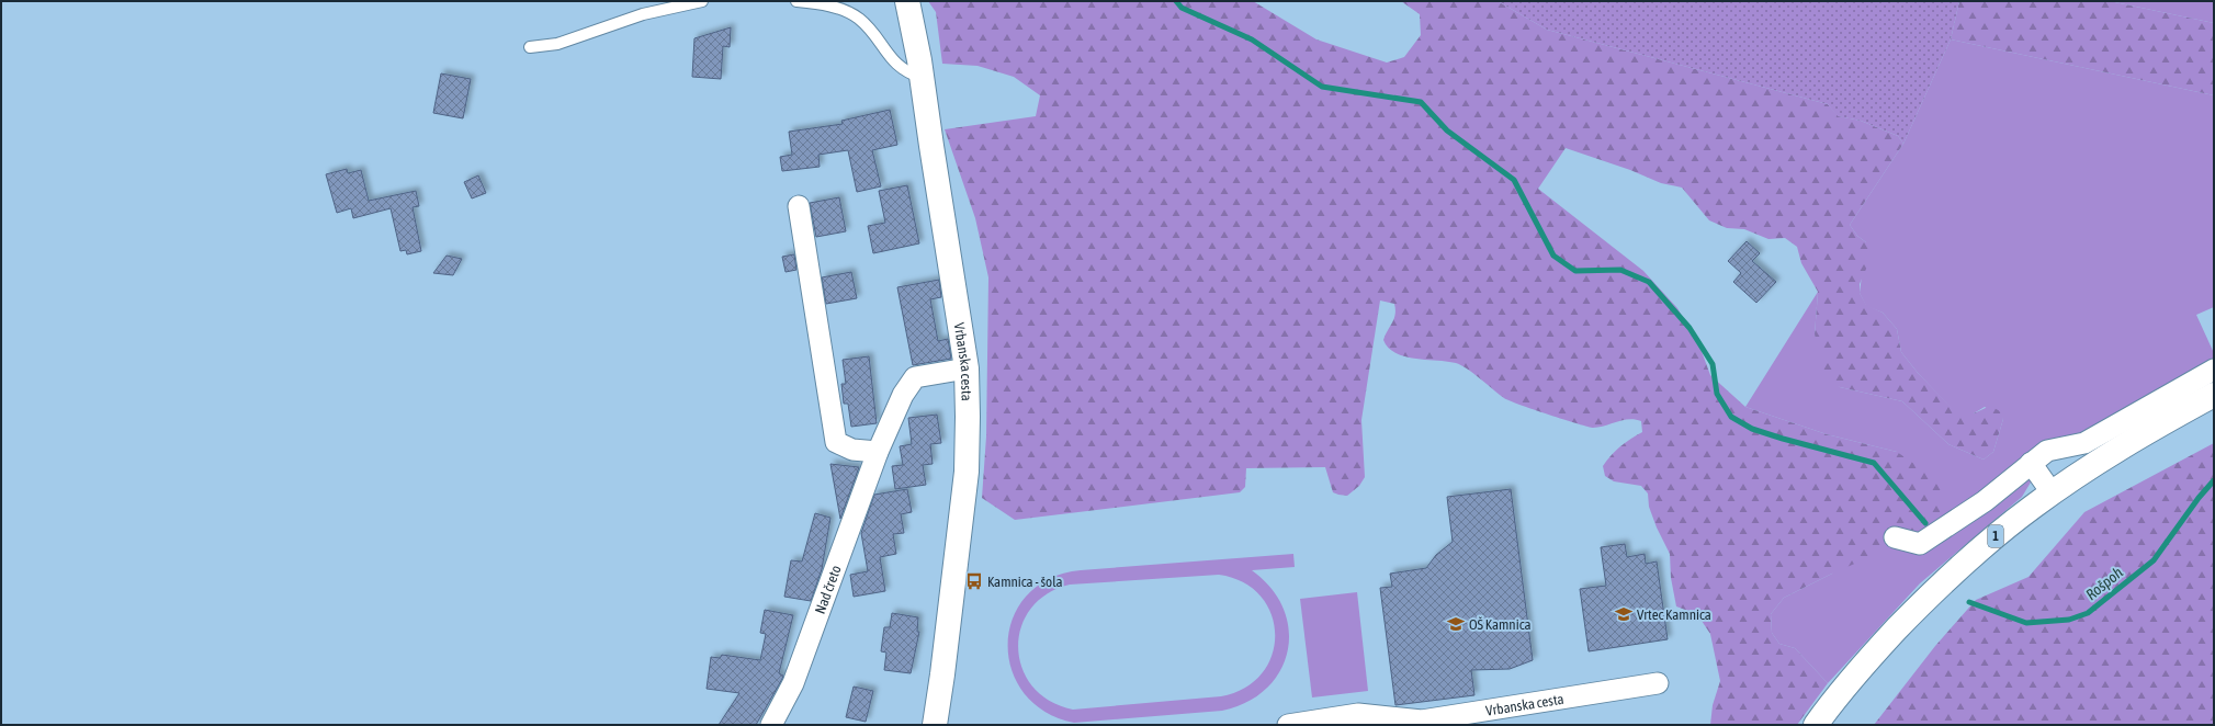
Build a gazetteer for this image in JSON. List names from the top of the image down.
{
  "streets": {
    "street": ["Vrbanska cesta", "1", "Nad čreto"]
  },
  "crossings": [
    ["Vrbanska cesta", "Nad čreto"]
  ],
  "water": ["Rošpoh"],
  "places": {
    "bus stop": ["Kamnica - šola"],
    "school or university": ["Vrtec Kamnica", "OŠ Kamnica"]
  }
}
